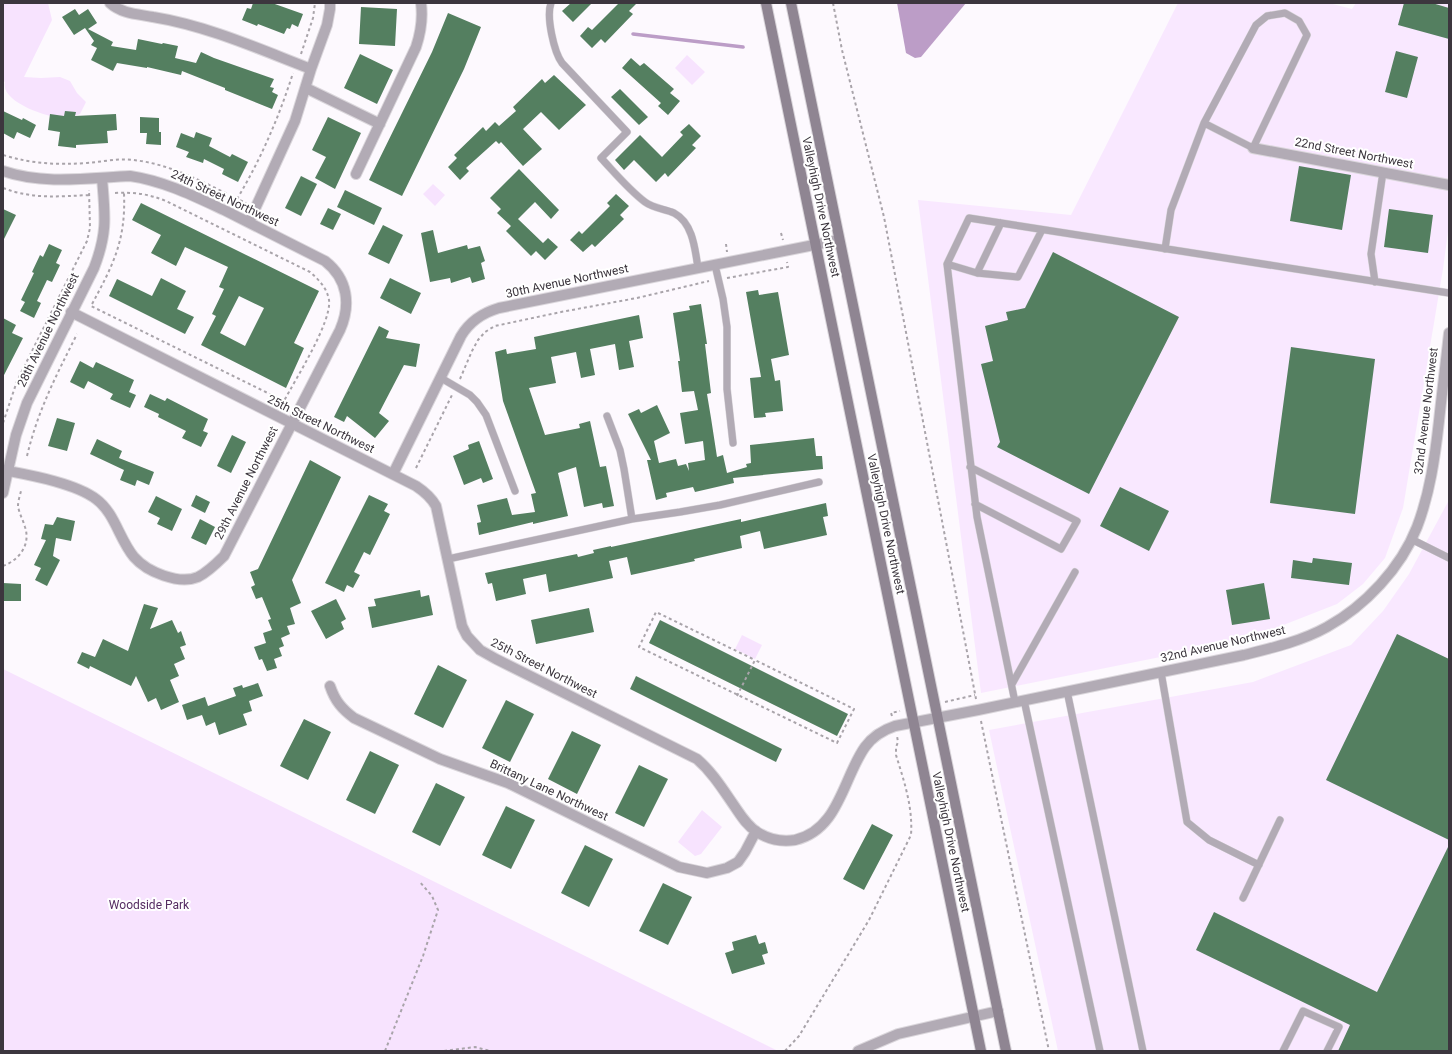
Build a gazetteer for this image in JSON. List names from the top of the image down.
{
  "streets": {
    "main road": ["Valleyhigh Drive Northwest"],
    "street": [
      "22nd Street Northwest",
      "24th Street Northwest",
      "30th Avenue Northwest",
      "28th Avenue Northwest",
      "32nd Avenue Northwest",
      "25th Street Northwest",
      "29th Avenue Northwest",
      "Brittany Lane Northwest"
    ]
  },
  "crossings": [
    ["24th Street Northwest", "28th Avenue Northwest"],
    ["24th Street Northwest", "29th Avenue Northwest"],
    ["Valleyhigh Drive Northwest", "30th Avenue Northwest"],
    ["Valleyhigh Drive Northwest", "32nd Avenue Northwest"],
    ["Valleyhigh Drive Northwest", "25th Street Northwest"],
    ["30th Avenue Northwest", "25th Street Northwest"],
    ["28th Avenue Northwest", "25th Street Northwest"],
    ["28th Avenue Northwest", "29th Avenue Northwest"],
    ["32nd Avenue Northwest", "25th Street Northwest"],
    ["25th Street Northwest", "29th Avenue Northwest"],
    ["25th Street Northwest", "Brittany Lane Northwest"]
  ],
  "parks": ["Woodside Park"]
}
